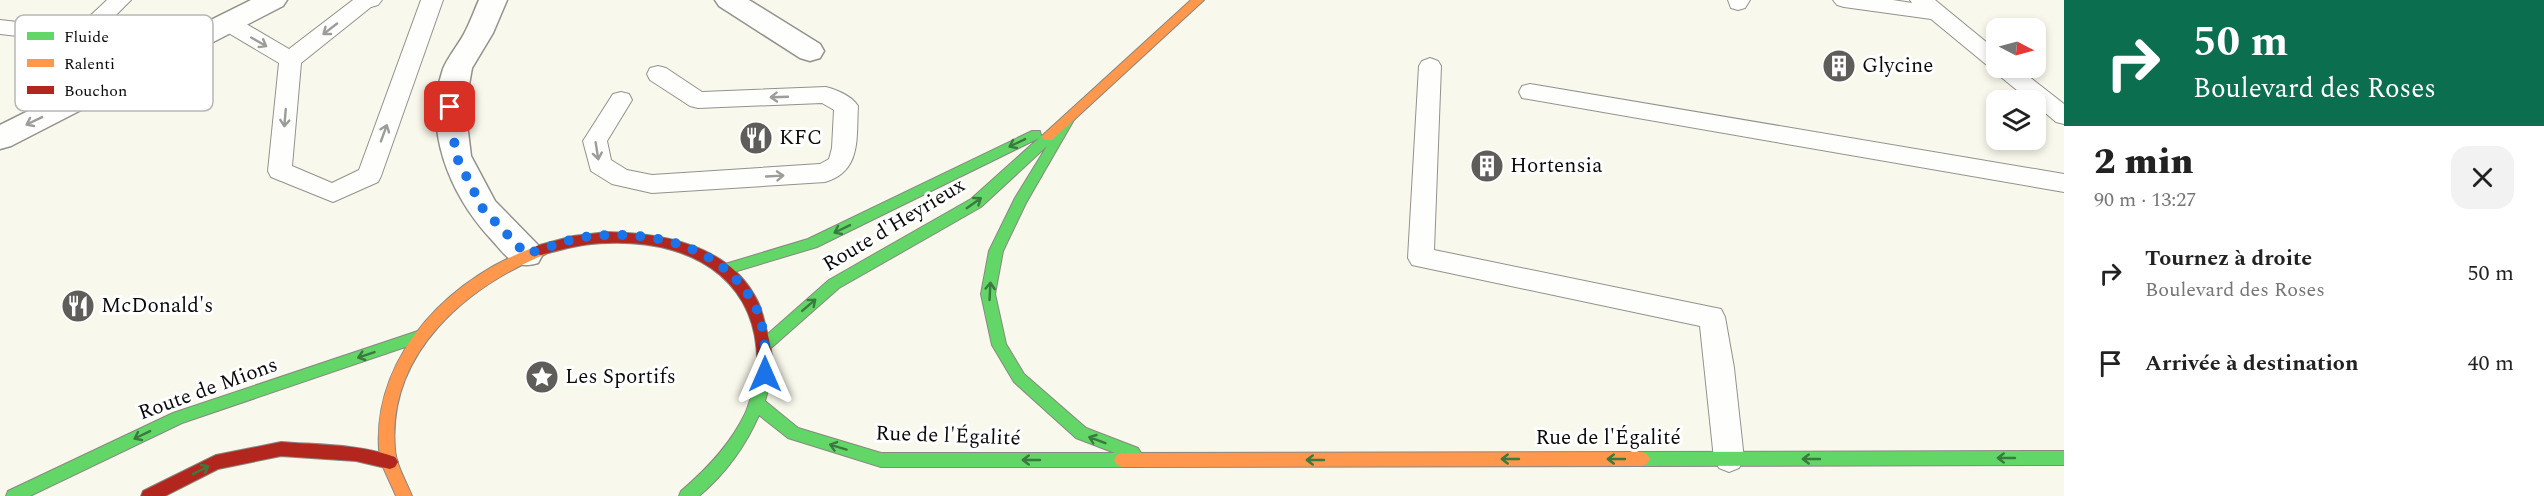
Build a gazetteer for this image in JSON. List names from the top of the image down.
{
  "streets": {
    "main road": ["Route d'Heyrieux", "Route de Mions", "Rue de l'Égalité"]
  },
  "crossings": [
    ["Route d'Heyrieux", "Rue de l'Égalité"]
  ],
  "one_way": ["Rue de l'Égalité"],
  "places": {
    "building": ["Glycine", "Hortensia"],
    "restaurant": ["KFC", "McDonald's"],
    "place": ["Les Sportifs"]
  },
  "legend": ["Fluide", "Ralenti", "Bouchon"],
  "north": "right",
  "page": {
    "turn": ["50 m", "Boulevard des Roses"],
    "heading": ["2 min", "90 m · 13:27"],
    "list": [
      {
        "name": "Tournez à droite",
        "note": "Boulevard des Roses",
        "value": "50 m"
      },
      {
        "name": "Arrivée à destination",
        "value": "40 m"
      }
    ]
  }
}
